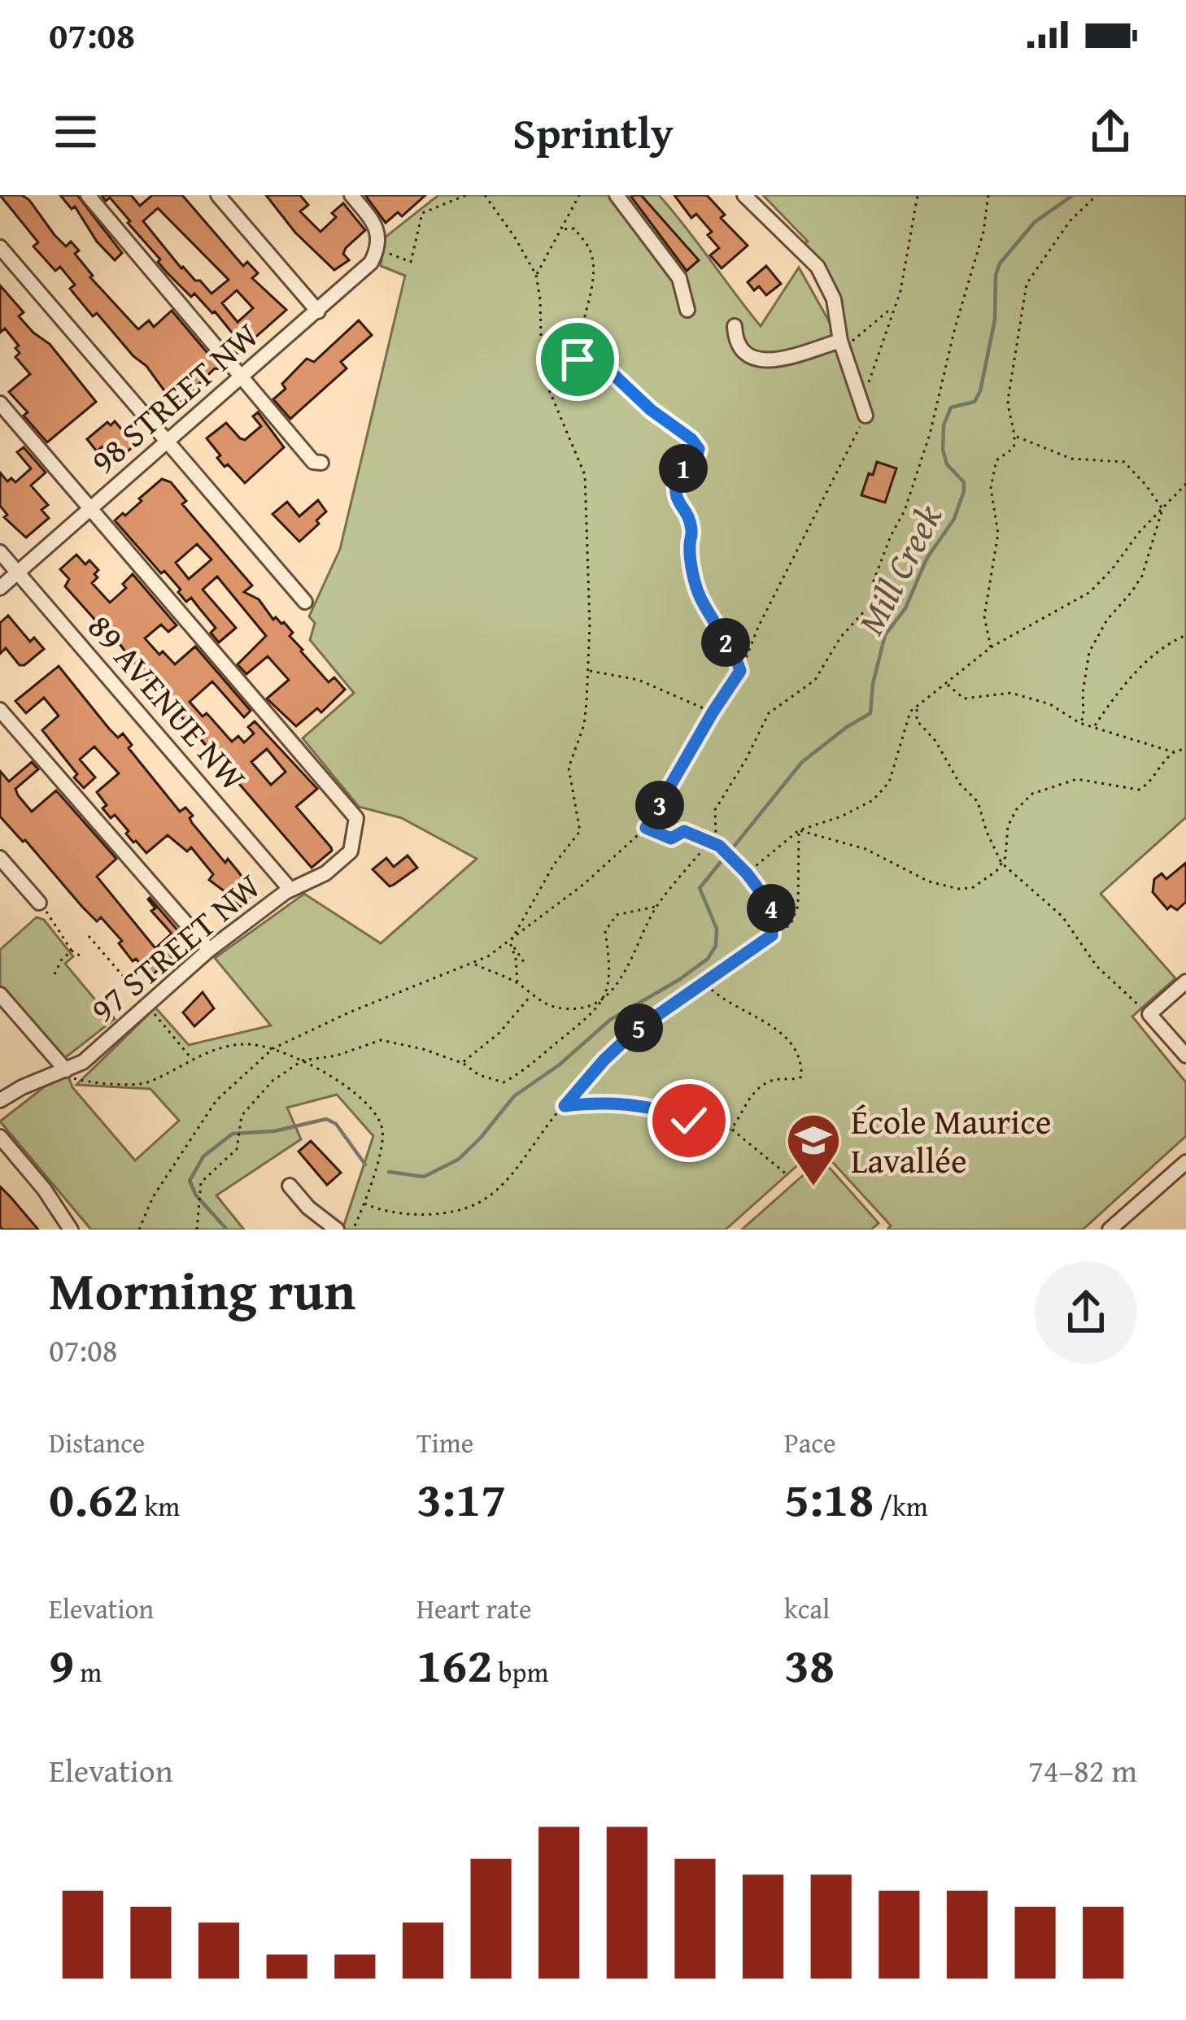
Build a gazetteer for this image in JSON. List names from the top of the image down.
{
  "streets": {
    "street": ["98 STREET NW", "89 AVENUE NW", "97 STREET NW"]
  },
  "crossings": [
    ["98 STREET NW", "89 AVENUE NW"],
    ["98 STREET NW", "97 STREET NW"],
    ["89 AVENUE NW", "97 STREET NW"]
  ],
  "water": ["Mill Creek"],
  "places": {
    "school or university": ["École Maurice Lavallée"]
  },
  "page": {
    "status": "07:08",
    "header": "Sprintly",
    "pins": [
      "1",
      "2",
      "3",
      "4",
      "5"
    ],
    "heading": ["Morning run", "07:08"],
    "stats": [
      ["Distance", "0.62 km"],
      ["Time", "3:17"],
      ["Pace", "5:18 /km"],
      ["Elevation", "9 m"],
      ["Heart rate", "162 bpm"],
      ["kcal", "38"]
    ],
    "chart": ["Elevation", "74–82 m"]
  }
}
